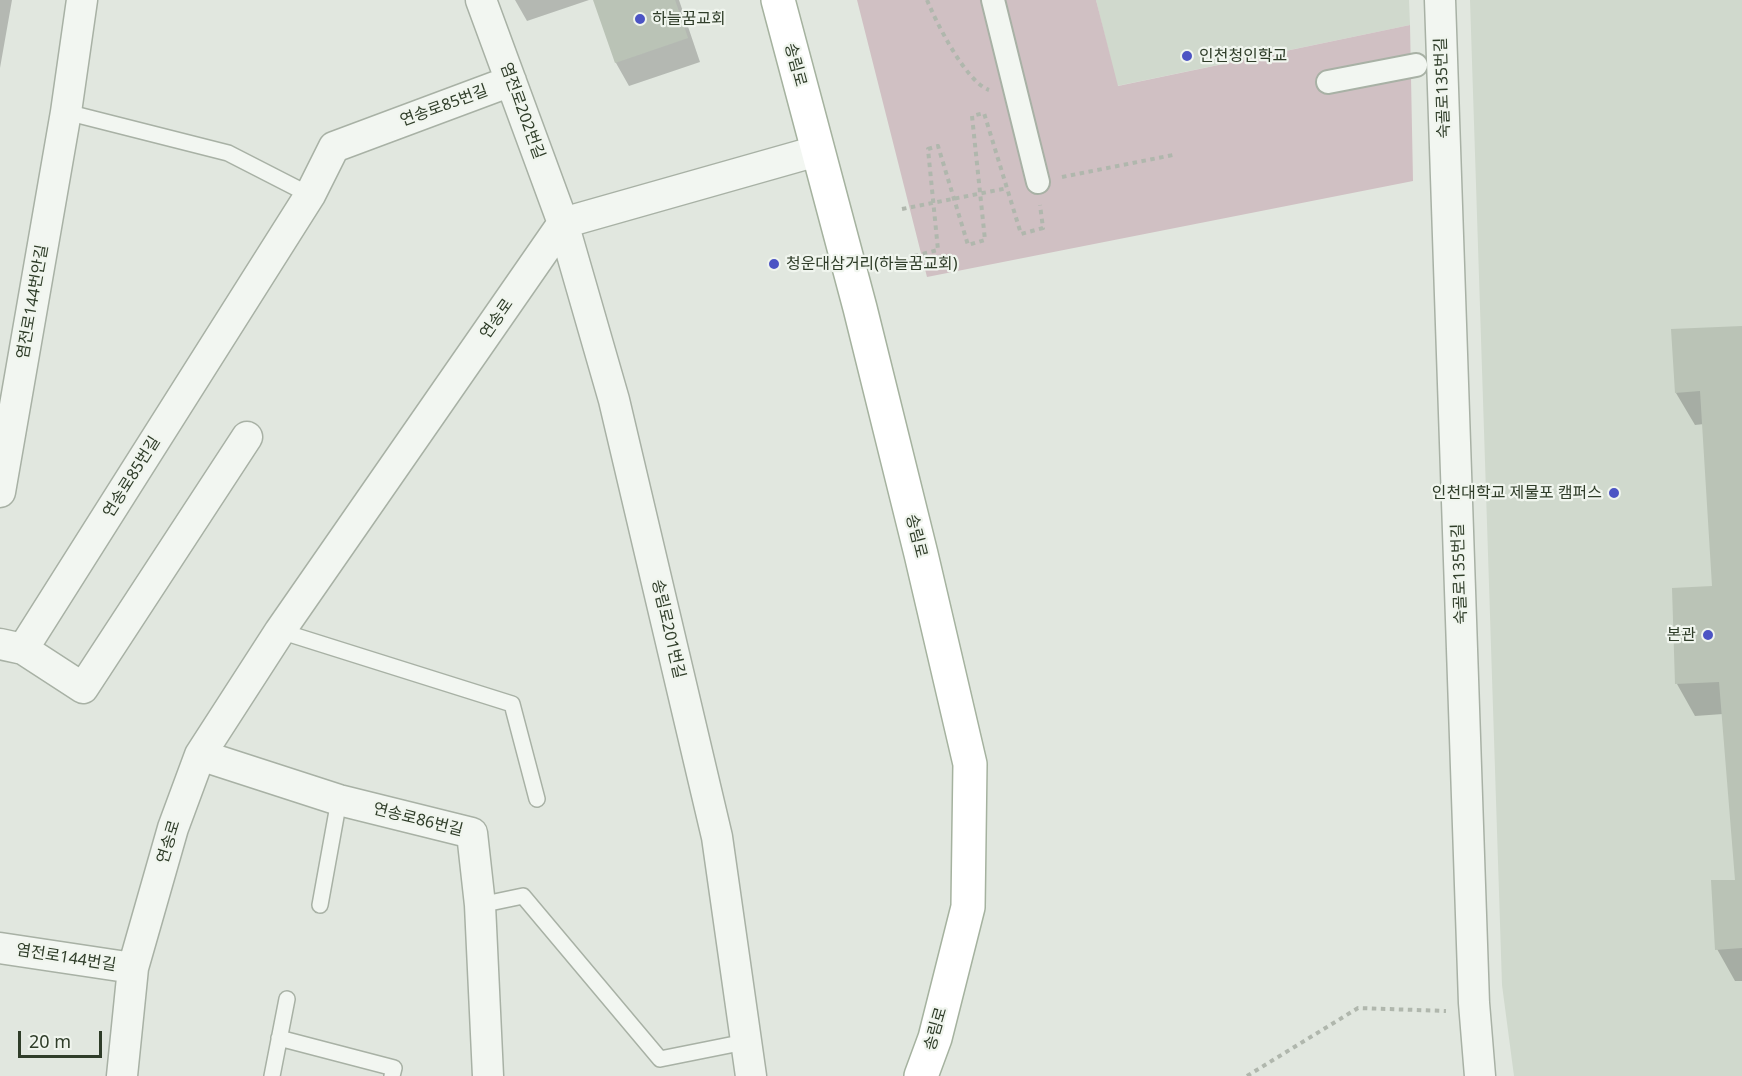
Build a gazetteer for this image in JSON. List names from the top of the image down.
{
  "streets": {
    "main road": ["송림로"],
    "street": [
      "숙골로135번길",
      "연송로85번길",
      "염전로202번길",
      "염전로144번안길",
      "연송로",
      "송림로201번길",
      "연송로86번길",
      "염전로144번길"
    ]
  },
  "crossings": [
    ["연송로85번길", "염전로202번길"],
    ["염전로202번길", "연송로"],
    ["염전로202번길", "송림로201번길"],
    ["연송로", "송림로201번길"],
    ["연송로", "연송로86번길"],
    ["연송로", "염전로144번길"]
  ],
  "places": [
    "하늘꿈교회",
    "인천청인학교",
    "청운대삼거리(하늘꿈교회)",
    "인천대학교 제물포 캠퍼스",
    "본관"
  ],
  "scale_bar": "20 m"
}
